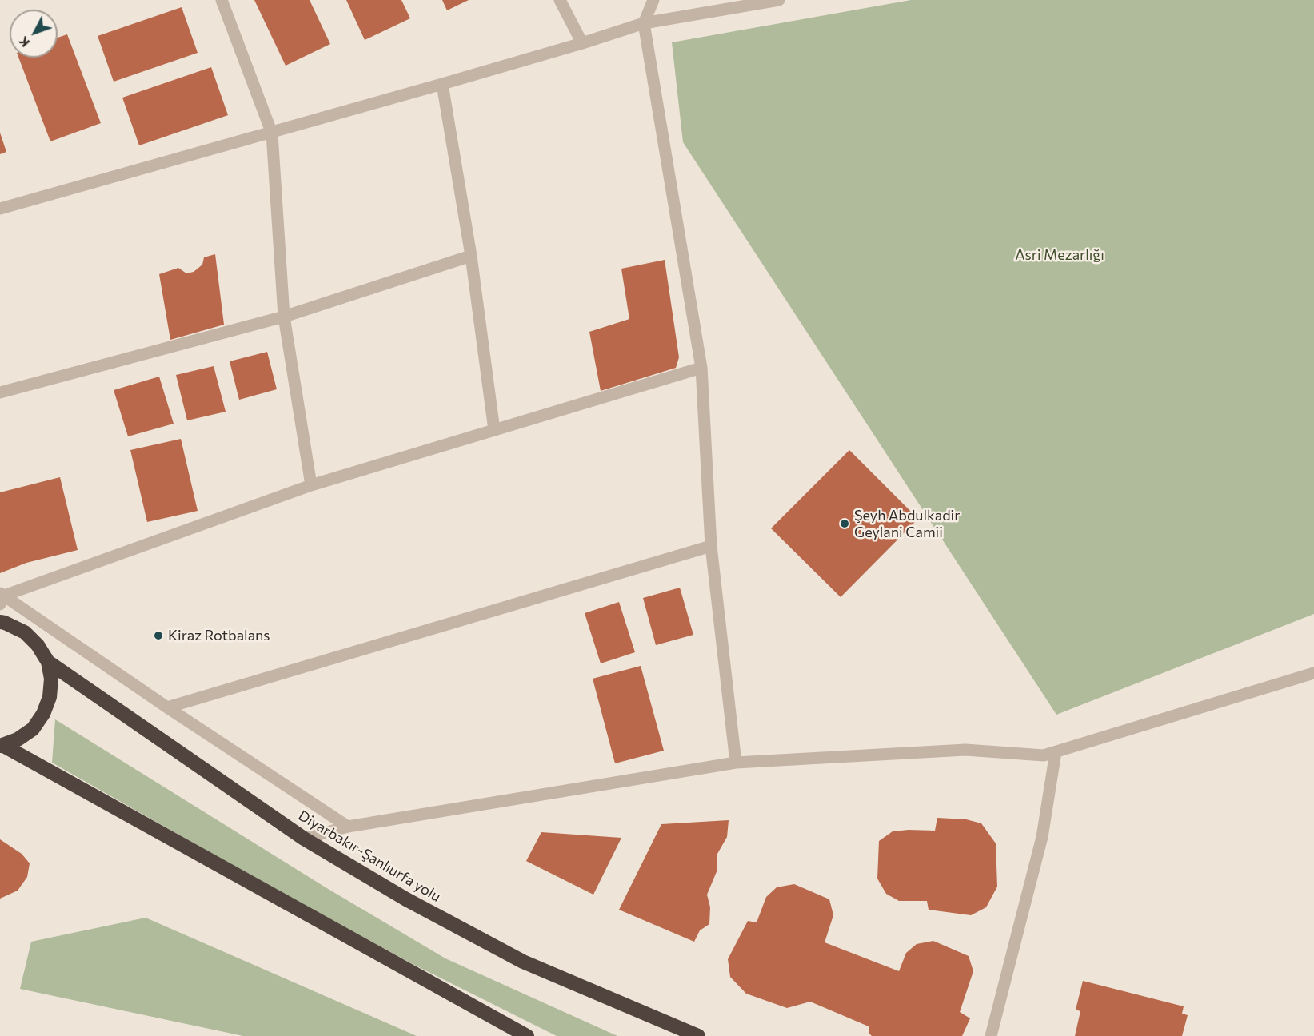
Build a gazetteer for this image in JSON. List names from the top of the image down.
{
  "streets": {
    "highway": ["Diyarbakır-Şanlıurfa yolu"]
  },
  "parks": ["Asri Mezarlığı"],
  "places": ["Şeyh Abdulkadir Geylani Camii", "Kiraz Rotbalans"],
  "north": "bottom left"
}
